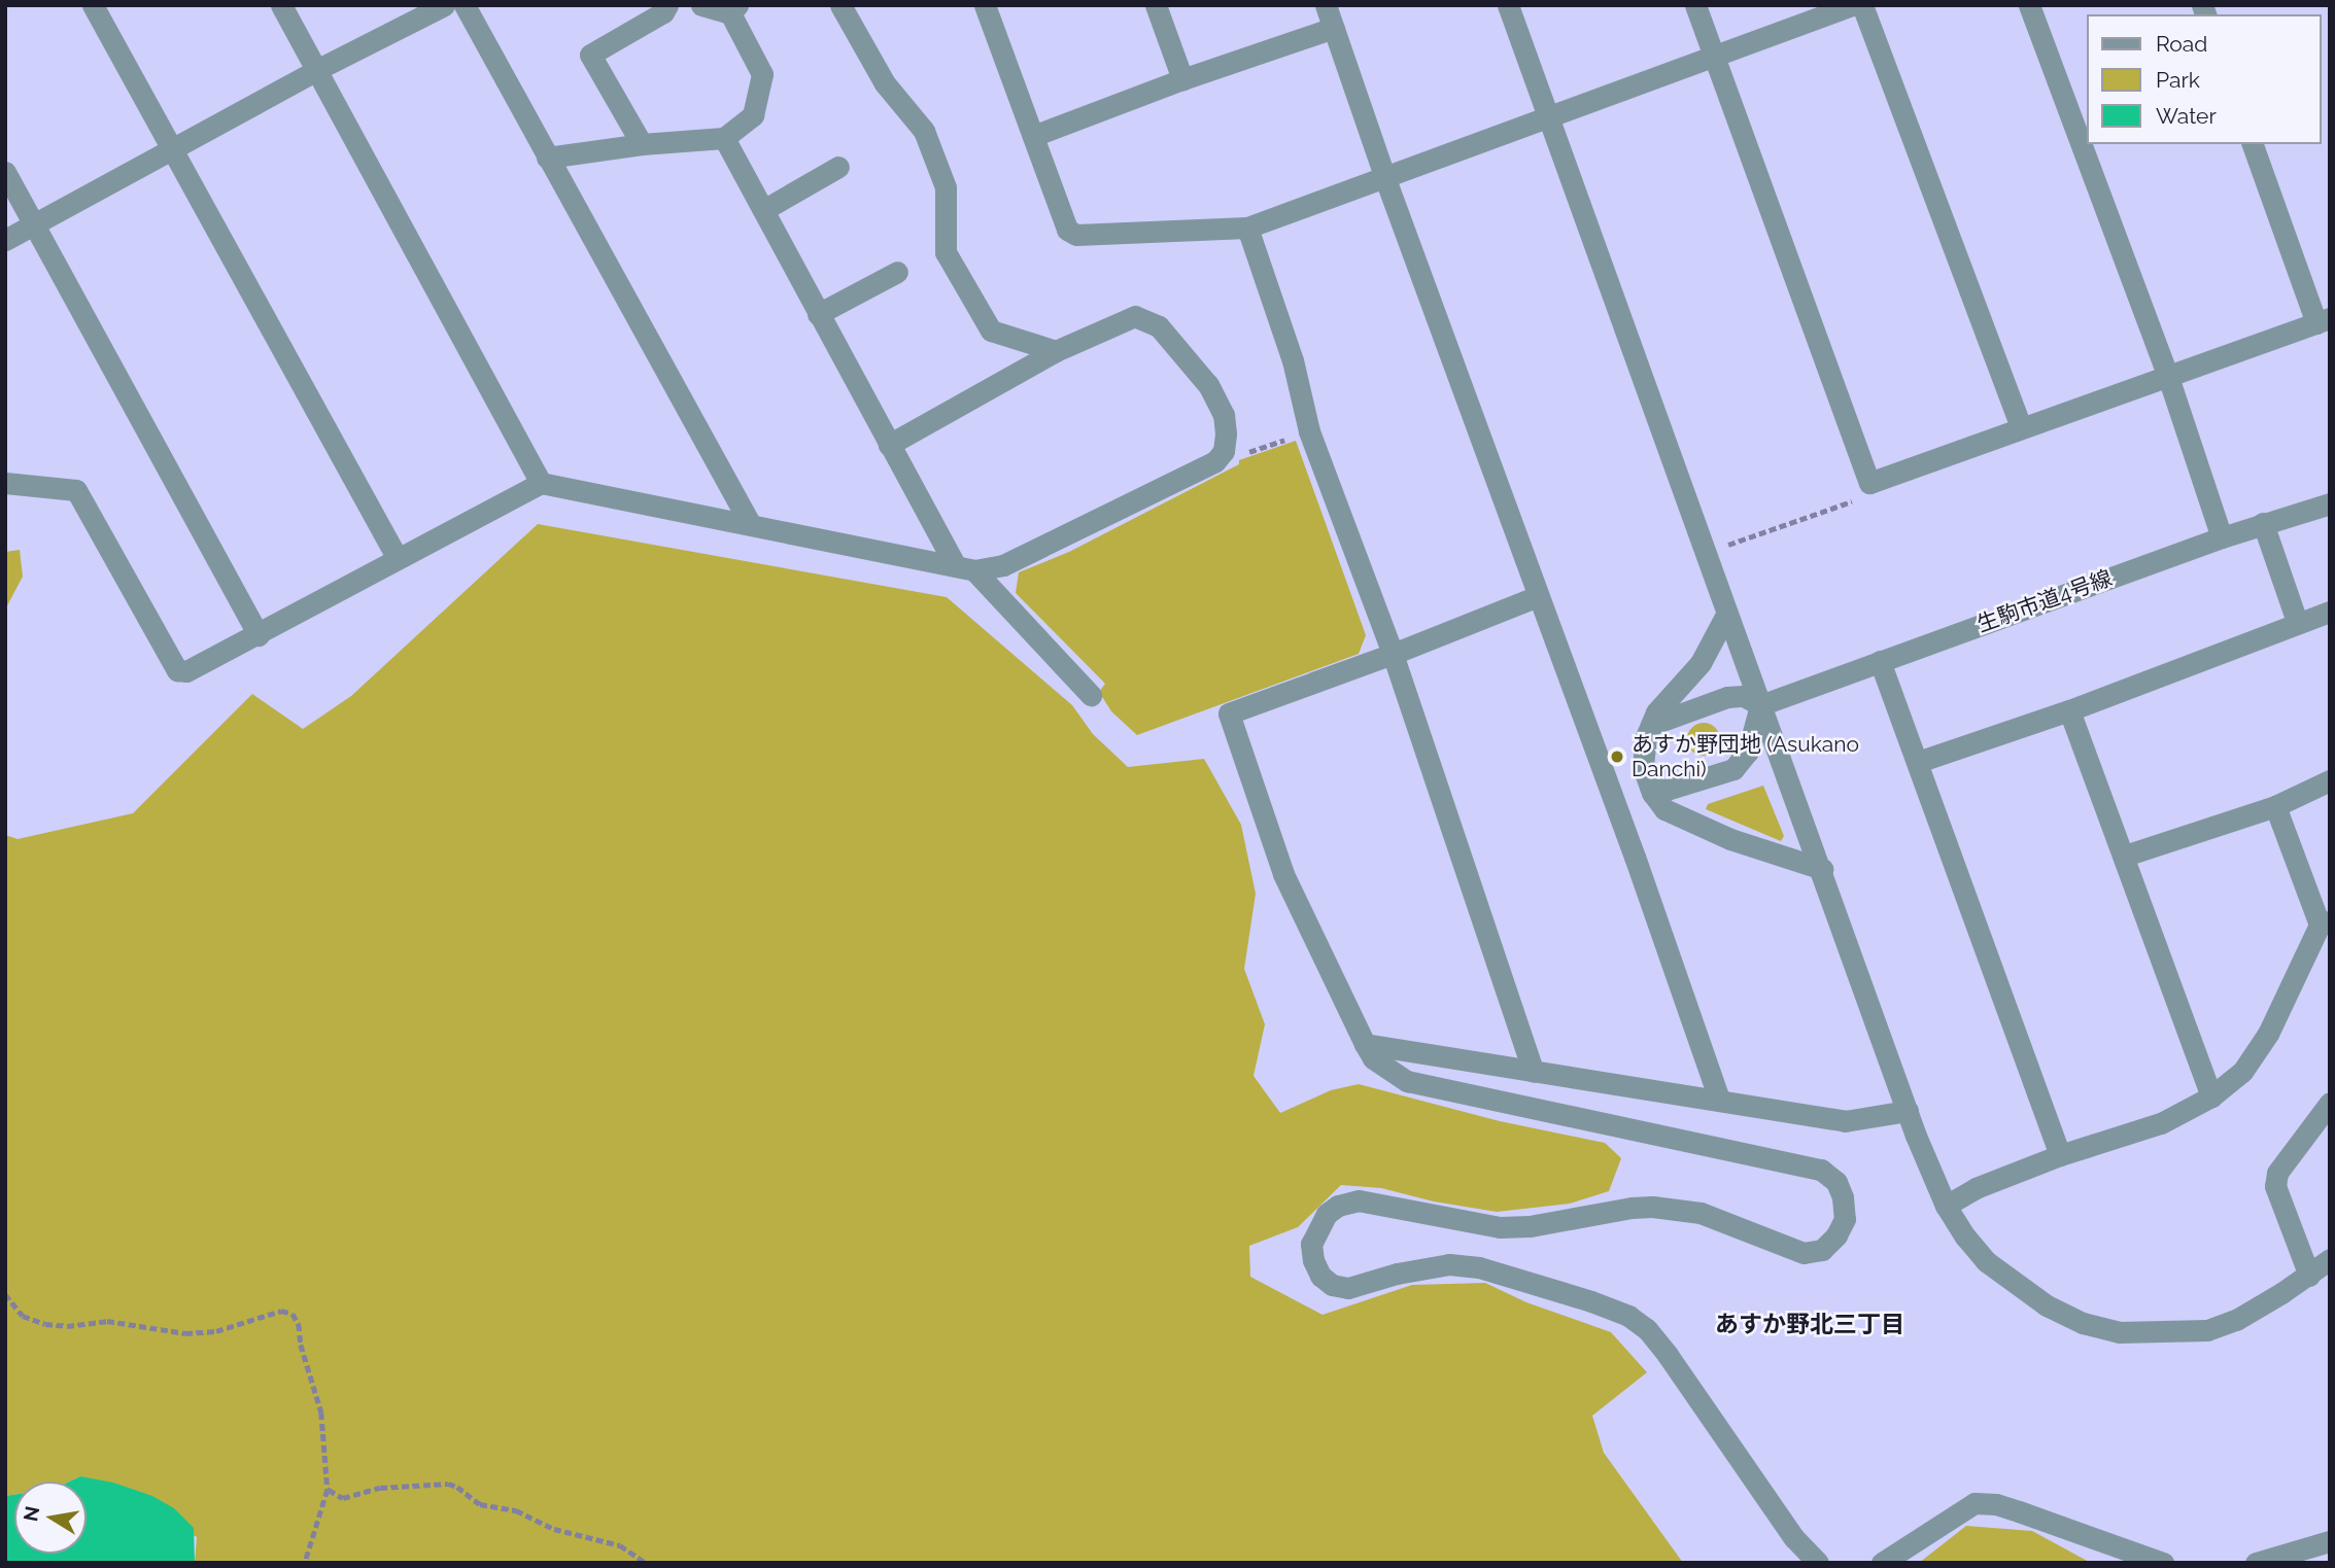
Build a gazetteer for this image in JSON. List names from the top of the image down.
{
  "streets": {
    "street": ["生駒市道4号線"]
  },
  "districts": ["あすか野北三丁目"],
  "places": ["あすか野団地 (Asukano Danchi)"],
  "legend": ["Road", "Park", "Water"],
  "north": "left"
}
